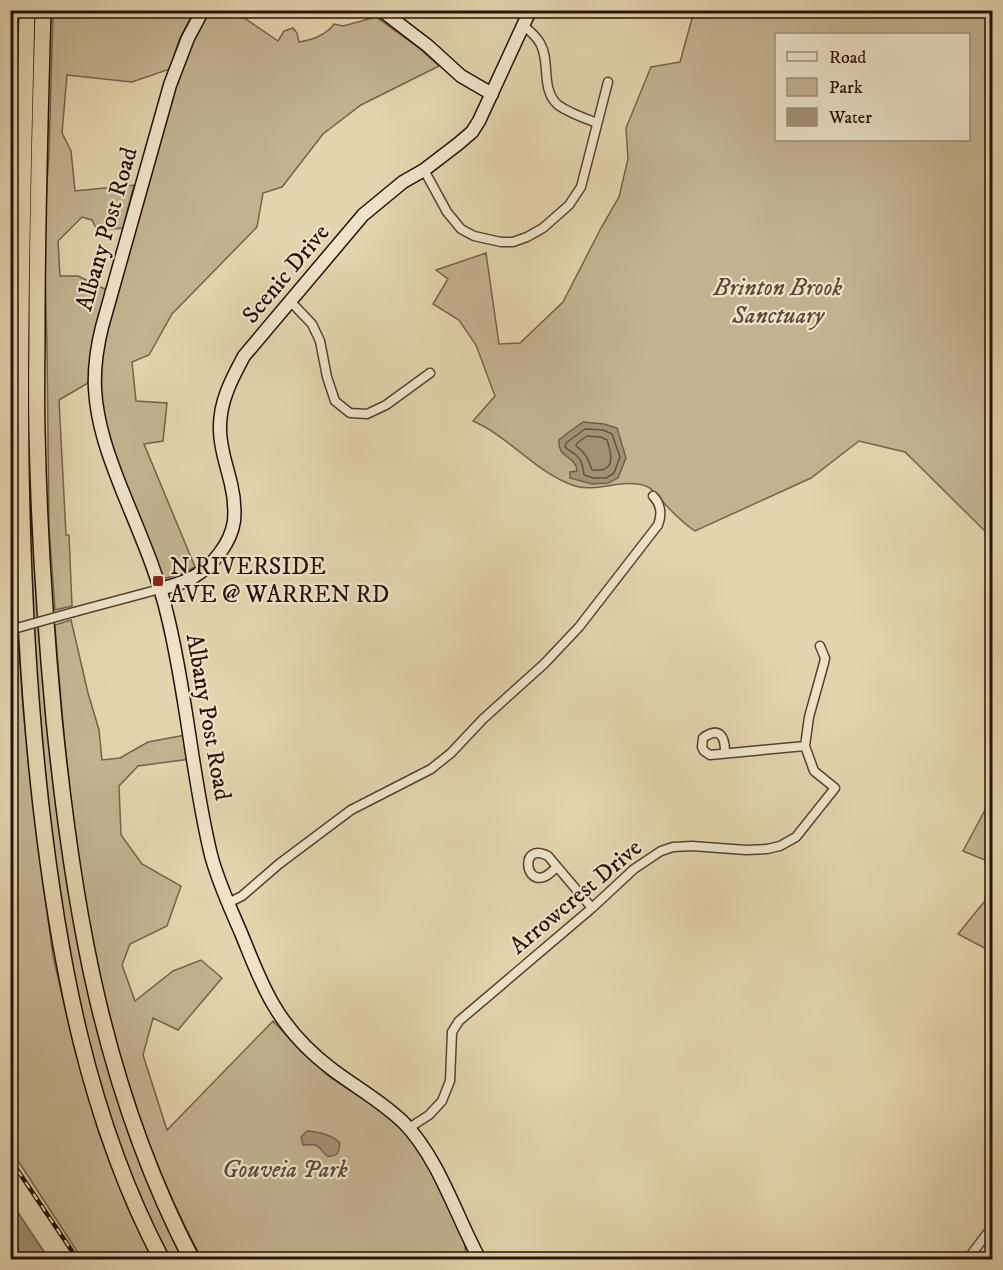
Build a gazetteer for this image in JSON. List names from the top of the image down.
{
  "streets": {
    "main road": ["Albany Post Road", "Scenic Drive"],
    "street": ["Arrowcrest Drive"]
  },
  "crossings": [
    ["Albany Post Road", "Scenic Drive"],
    ["Albany Post Road", "Arrowcrest Drive"]
  ],
  "parks": ["Brinton Brook Sanctuary", "Gouveia Park"],
  "places": {
    "transit": ["N RIVERSIDE AVE @ WARREN RD"]
  },
  "legend": ["Road", "Park", "Water"]
}
